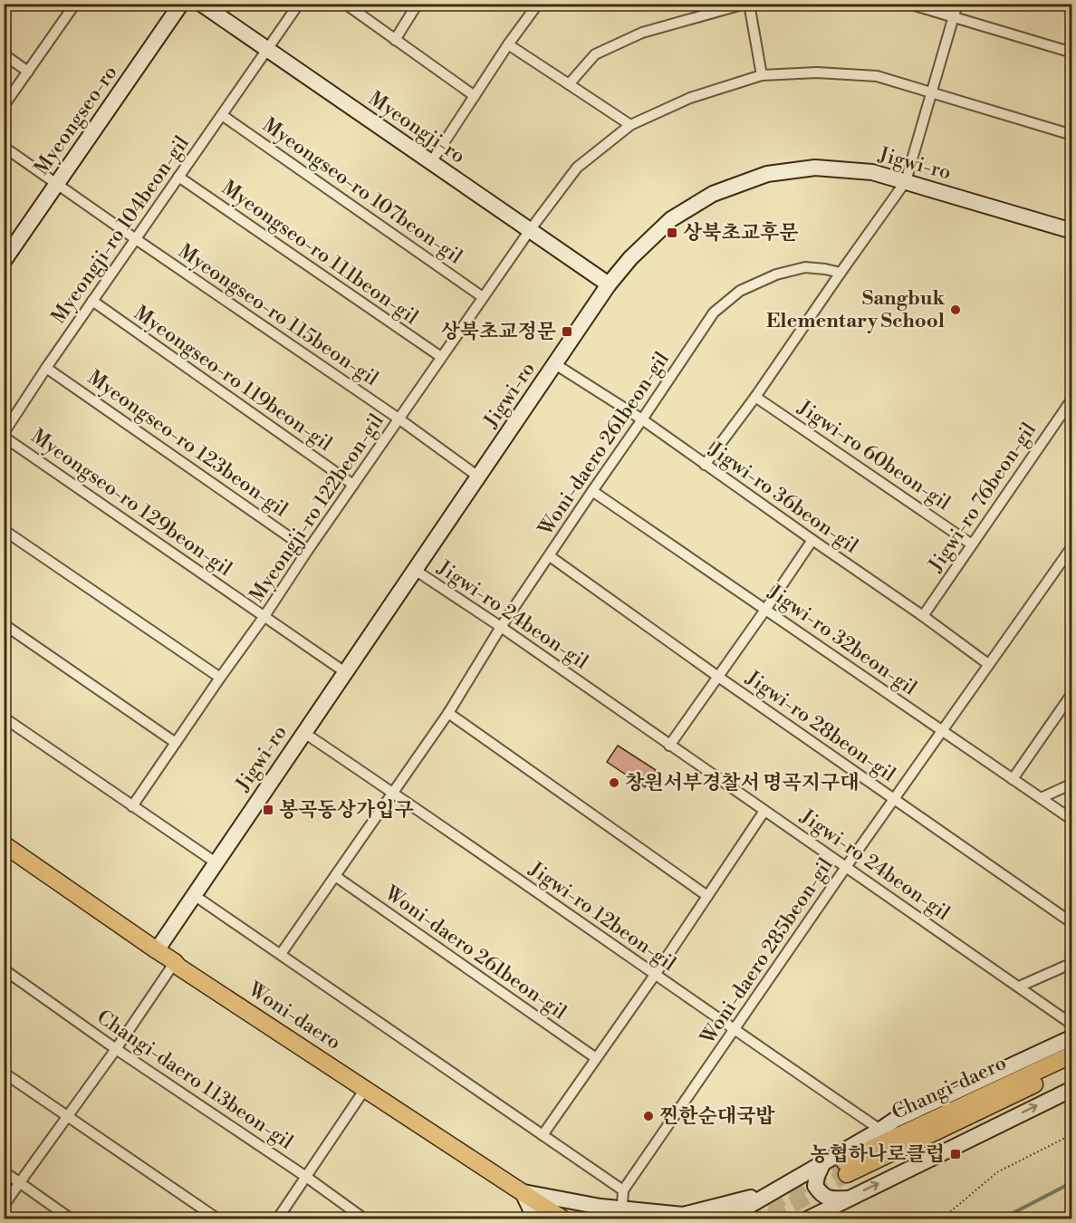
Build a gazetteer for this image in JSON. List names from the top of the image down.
{
  "streets": {
    "main road": ["Woni-daero", "Changi-daero"],
    "street": [
      "Myeongseo-ro",
      "Myeongji-ro",
      "Jigwi-ro",
      "Myeongseo-ro 107beon-gil",
      "Myeongji-ro 104beon-gil",
      "Myeongseo-ro 111beon-gil",
      "Myeongseo-ro 115beon-gil",
      "Myeongseo-ro 119beon-gil",
      "Myeongseo-ro 123beon-gil",
      "Woni-daero 261beon-gil",
      "Jigwi-ro 60beon-gil",
      "Jigwi-ro 76beon-gil",
      "Jigwi-ro 36beon-gil",
      "Myeongseo-ro 129beon-gil",
      "Myeongji-ro 122beon-gil",
      "Jigwi-ro 24beon-gil",
      "Jigwi-ro 32beon-gil",
      "Jigwi-ro 28beon-gil",
      "Jigwi-ro 12beon-gil",
      "Woni-daero 285beon-gil",
      "Changi-daero 113beon-gil"
    ]
  },
  "crossings": [
    ["Myeongseo-ro", "Myeongseo-ro 115beon-gil"],
    ["Myeongji-ro", "Jigwi-ro"],
    ["Myeongji-ro", "Myeongji-ro 104beon-gil"],
    ["Myeongji-ro", "Myeongji-ro 122beon-gil"],
    ["Jigwi-ro", "Myeongseo-ro 115beon-gil"],
    ["Jigwi-ro", "Jigwi-ro 36beon-gil"],
    ["Jigwi-ro", "Myeongseo-ro 129beon-gil"],
    ["Jigwi-ro", "Jigwi-ro 24beon-gil"],
    ["Jigwi-ro", "Jigwi-ro 12beon-gil"],
    ["Jigwi-ro", "Woni-daero"],
    ["Myeongseo-ro 107beon-gil", "Myeongji-ro 104beon-gil"],
    ["Myeongseo-ro 107beon-gil", "Myeongji-ro 122beon-gil"],
    ["Myeongji-ro 104beon-gil", "Myeongseo-ro 111beon-gil"],
    ["Myeongji-ro 104beon-gil", "Myeongseo-ro 115beon-gil"],
    ["Myeongji-ro 104beon-gil", "Myeongseo-ro 119beon-gil"],
    ["Myeongji-ro 104beon-gil", "Myeongseo-ro 123beon-gil"],
    ["Myeongji-ro 104beon-gil", "Myeongseo-ro 129beon-gil"],
    ["Myeongseo-ro 111beon-gil", "Myeongji-ro 122beon-gil"],
    ["Myeongseo-ro 115beon-gil", "Myeongji-ro 122beon-gil"],
    ["Myeongseo-ro 119beon-gil", "Myeongji-ro 122beon-gil"],
    ["Myeongseo-ro 123beon-gil", "Myeongji-ro 122beon-gil"],
    ["Woni-daero 261beon-gil", "Jigwi-ro 36beon-gil"],
    ["Woni-daero 261beon-gil", "Jigwi-ro 24beon-gil"],
    ["Woni-daero 261beon-gil", "Jigwi-ro 32beon-gil"],
    ["Woni-daero 261beon-gil", "Jigwi-ro 28beon-gil"],
    ["Woni-daero 261beon-gil", "Jigwi-ro 12beon-gil"],
    ["Jigwi-ro 60beon-gil", "Jigwi-ro 76beon-gil"],
    ["Jigwi-ro 76beon-gil", "Jigwi-ro 36beon-gil"],
    ["Jigwi-ro 36beon-gil", "Woni-daero 285beon-gil"],
    ["Myeongseo-ro 129beon-gil", "Myeongji-ro 122beon-gil"],
    ["Jigwi-ro 24beon-gil", "Woni-daero 285beon-gil"],
    ["Jigwi-ro 32beon-gil", "Woni-daero 285beon-gil"],
    ["Jigwi-ro 28beon-gil", "Woni-daero 285beon-gil"],
    ["Jigwi-ro 12beon-gil", "Woni-daero 285beon-gil"]
  ],
  "places": {
    "transit": [
      "상북초교후문",
      "상북초교정문",
      "봉곡동상가입구",
      "농협하나로클럽"
    ],
    "other": ["Sangbuk Elementary School", "창원서부경찰서 명곡지구대", "찐한순대국밥"]
  }
}
